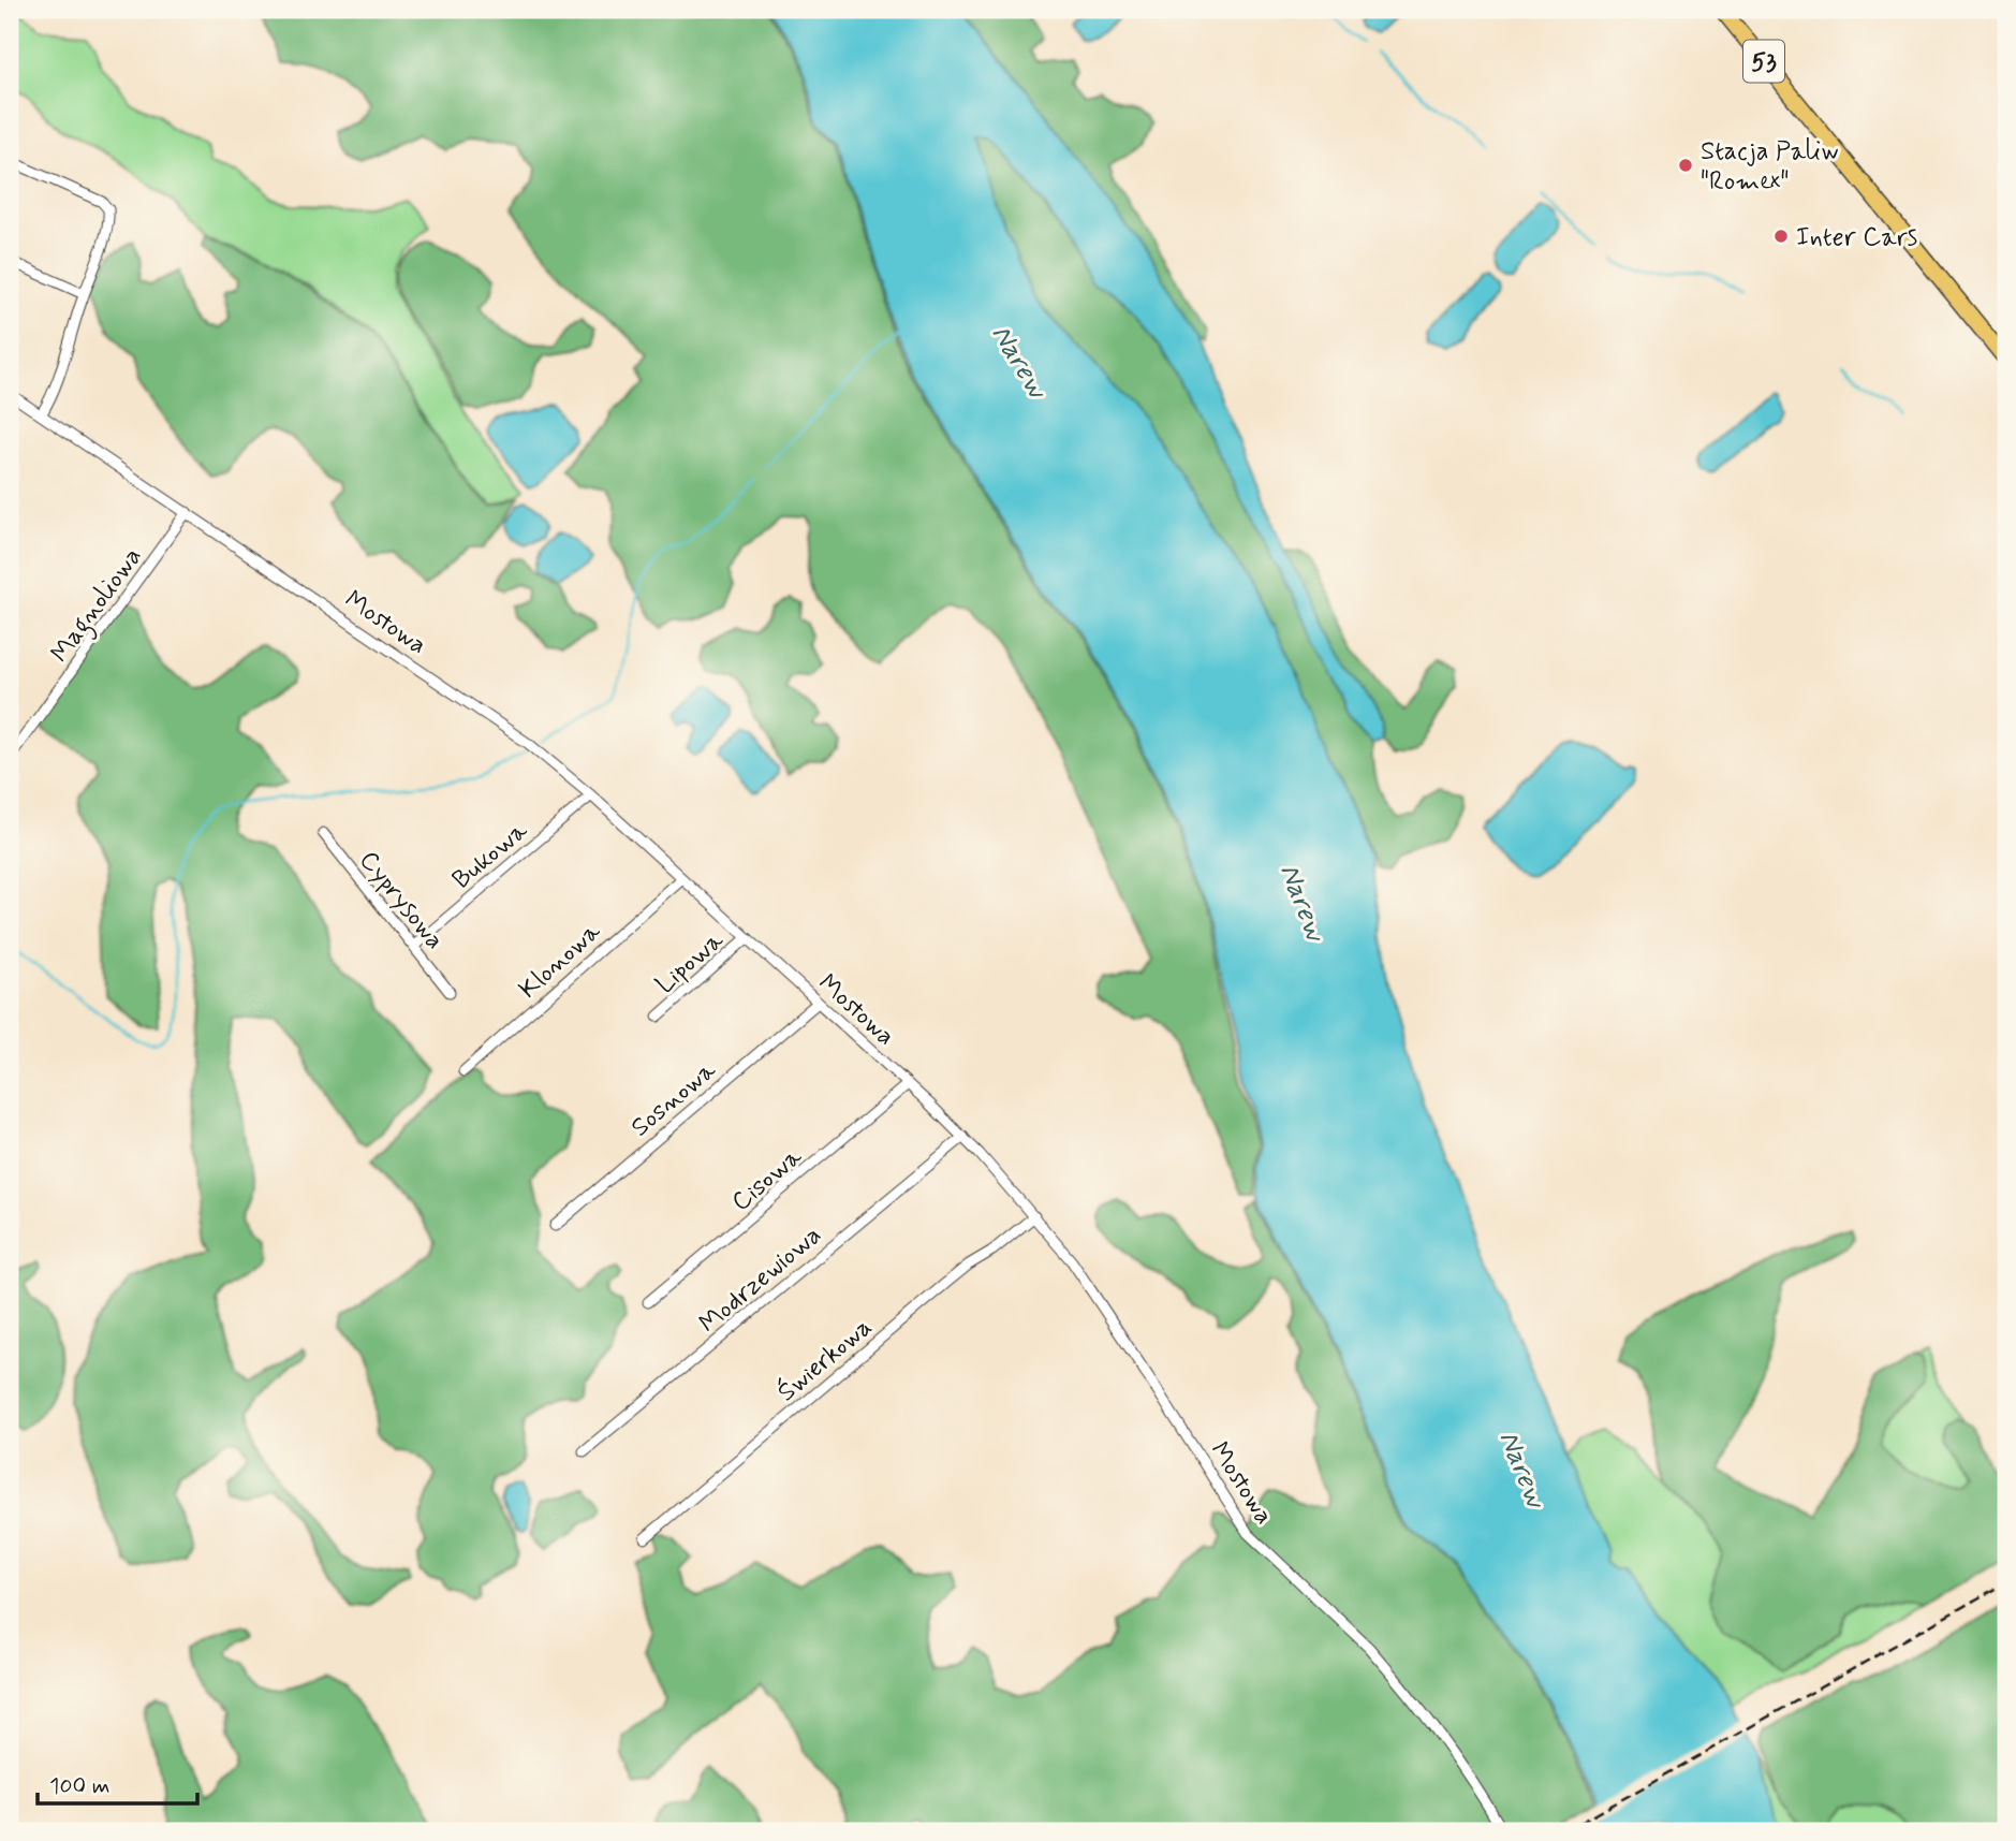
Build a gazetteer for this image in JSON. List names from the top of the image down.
{
  "streets": {
    "main road": ["53"],
    "street": [
      "Magnoliowa",
      "Mostowa",
      "Bukowa",
      "Cyprysowa",
      "Klonowa",
      "Lipowa",
      "Sosnowa",
      "Cisowa",
      "Modrzewiowa",
      "Świerkowa"
    ]
  },
  "crossings": [
    ["Magnoliowa", "Mostowa"],
    ["Mostowa", "Bukowa"],
    ["Mostowa", "Klonowa"],
    ["Mostowa", "Lipowa"],
    ["Mostowa", "Sosnowa"],
    ["Mostowa", "Cisowa"],
    ["Mostowa", "Modrzewiowa"],
    ["Mostowa", "Świerkowa"],
    ["Bukowa", "Cyprysowa"]
  ],
  "water": ["Narew"],
  "places": ["Stacja Paliw \"Romex\"", "Inter Cars"],
  "scale_bar": "100 m"
}
